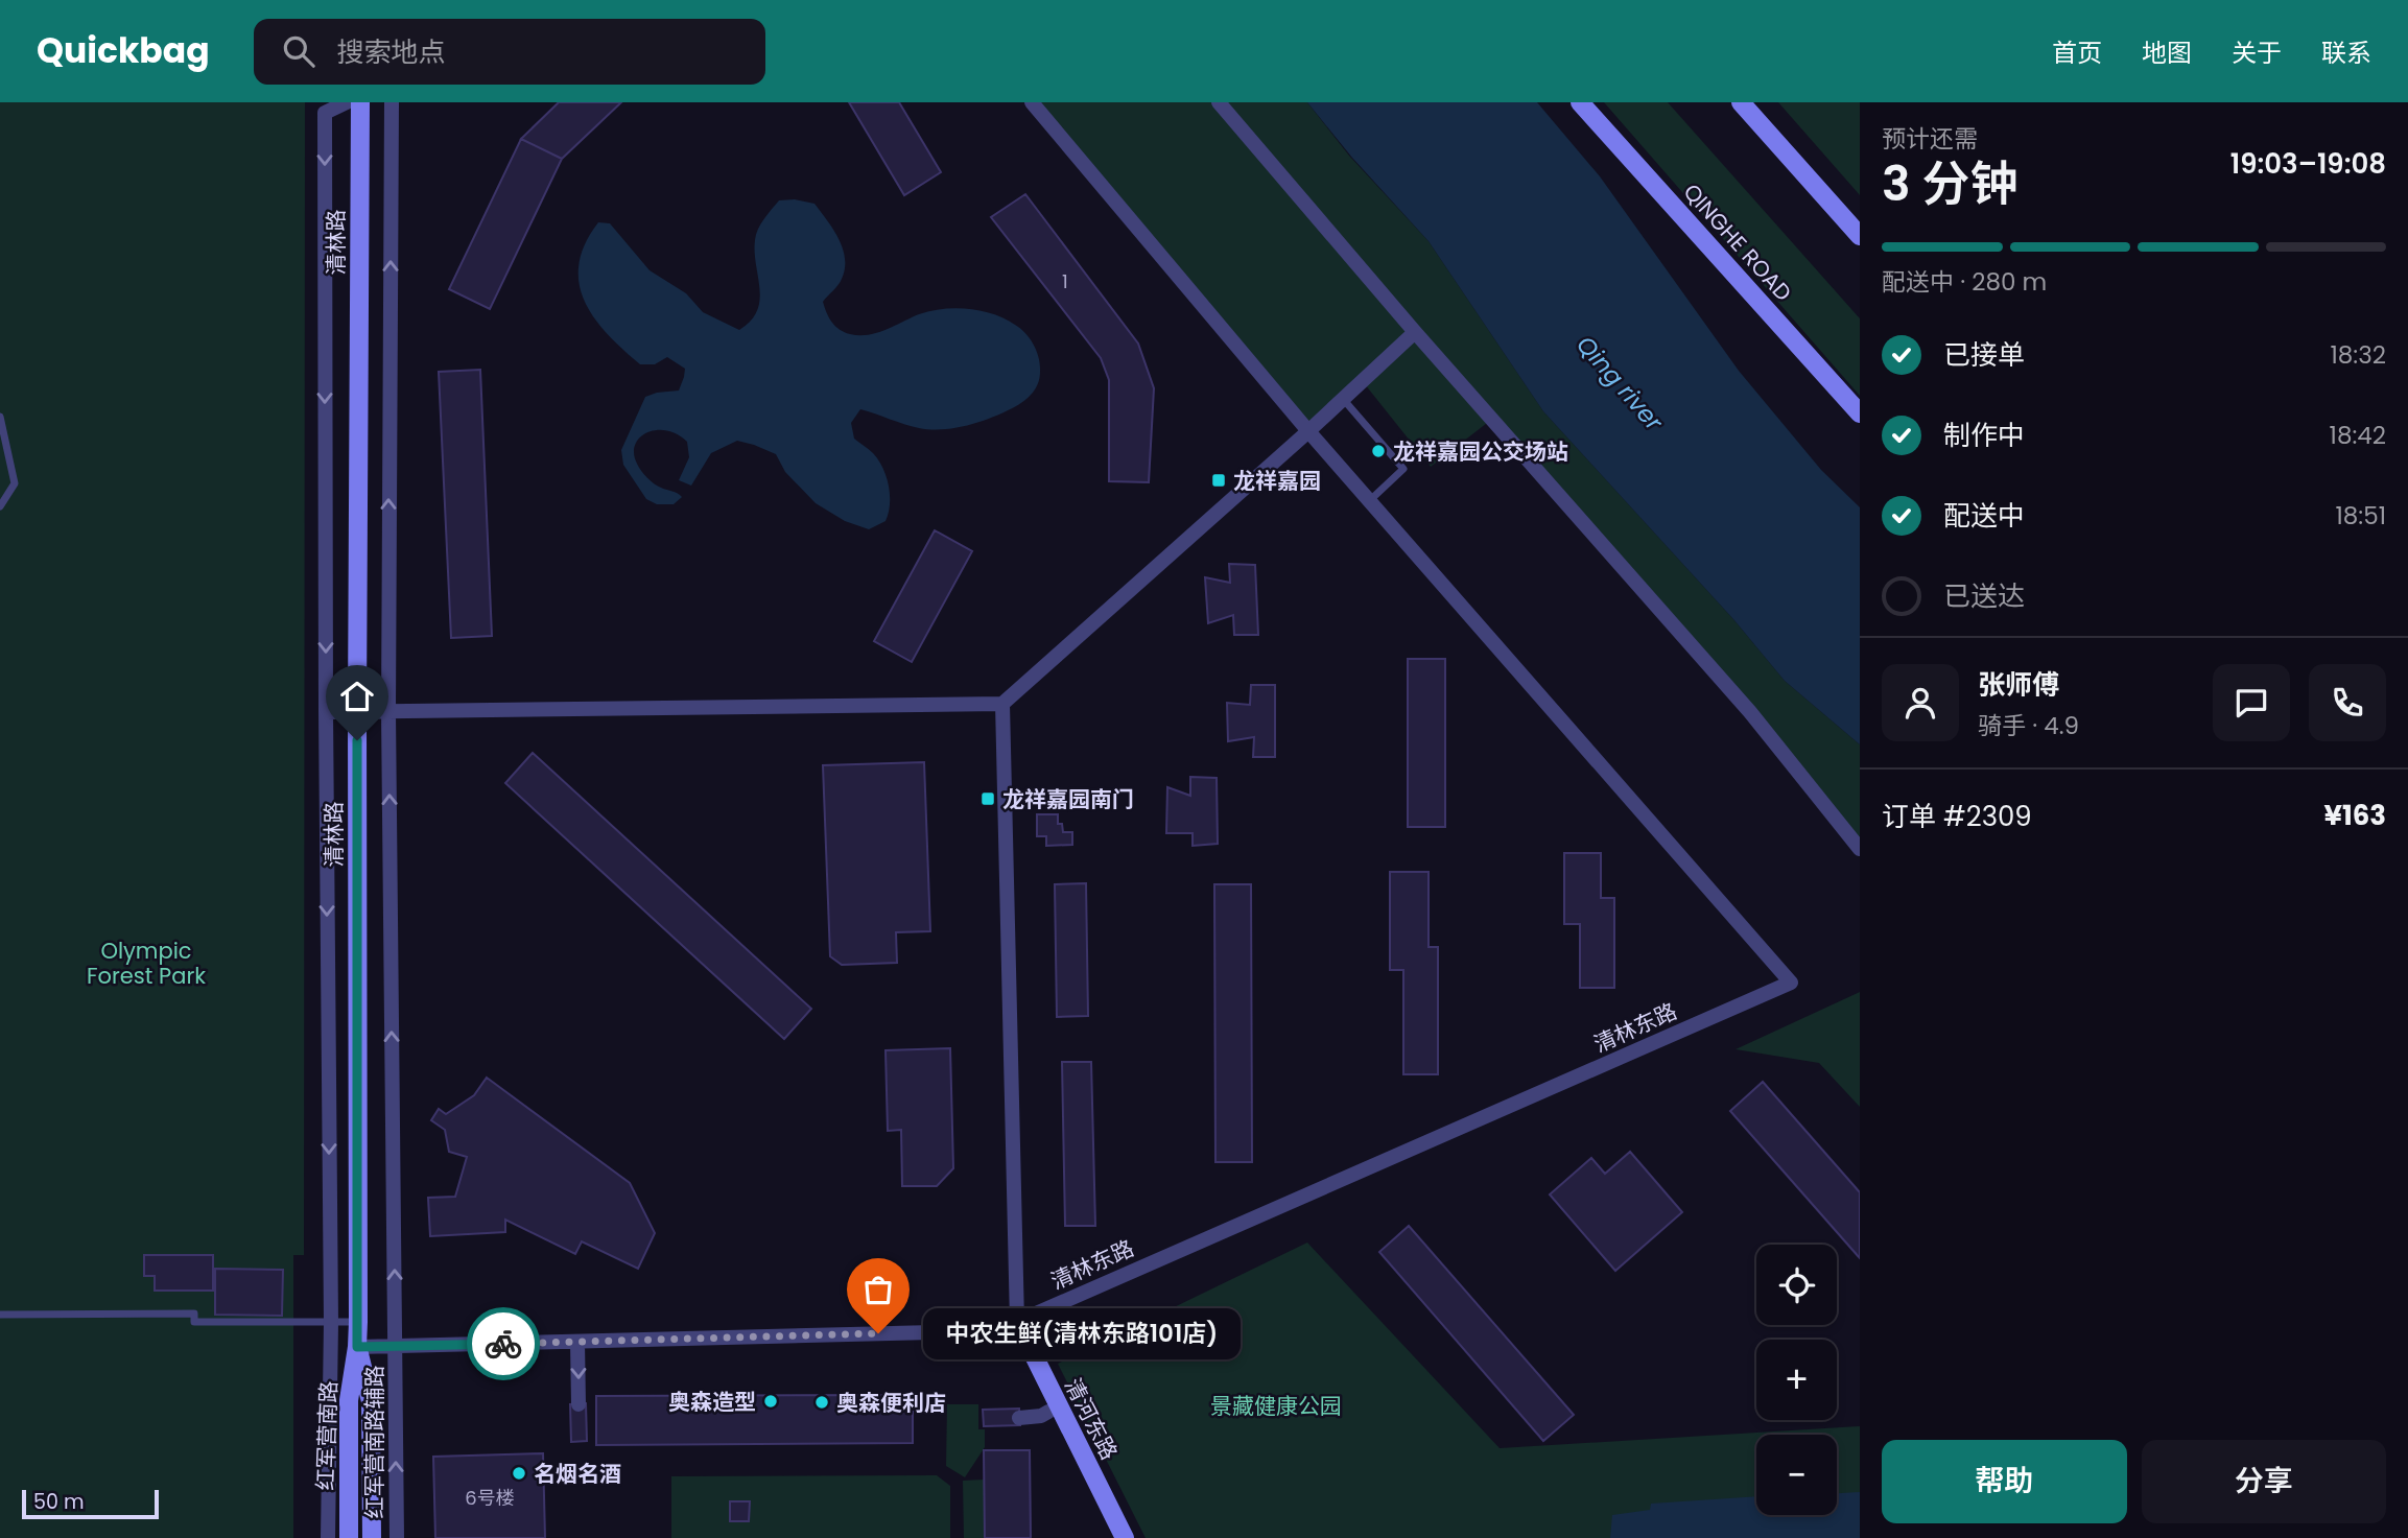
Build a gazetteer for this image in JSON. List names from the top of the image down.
{
  "streets": {
    "street": [
      "清林路",
      "QINGHE ROAD",
      "清林东路",
      "清河东路",
      "红军营南路",
      "红军营南路辅路"
    ]
  },
  "crossings": [
    ["清林路", "清林东路"],
    ["清林路", "红军营南路"],
    ["清林东路", "清河东路"],
    ["清林东路", "红军营南路"],
    ["清林东路", "红军营南路辅路"]
  ],
  "water": ["Qing river"],
  "parks": ["Olympic Forest Park", "景藏健康公园"],
  "places": {
    "other": [
      "龙祥嘉园公交场站",
      "中农生鲜(清林东路101店)",
      "奥森造型",
      "奥森便利店",
      "名烟名酒"
    ],
    "transit": ["龙祥嘉园", "龙祥嘉园南门"]
  },
  "house_numbers": ["1", "6号楼"],
  "scale_bar": "50 m",
  "page": {
    "header": "Quickbag",
    "search": "搜索地点",
    "nav": [
      "首页",
      "地图",
      "关于",
      "联系"
    ],
    "heading": ["3 分钟", "预计还需", "19:03–19:08"],
    "panel": [
      "张师傅",
      "骑手 · 4.9",
      "订单 #2309",
      "¥163"
    ],
    "bar": "配送中 · 280 m",
    "list": [
      ["已接单", "18:32"],
      ["制作中", "18:42"],
      ["配送中", "18:51"],
      "已送达"
    ],
    "map_buttons": ["+", "−"],
    "bubble": "中农生鲜(清林东路101店)",
    "buttons": ["帮助", "分享"],
    "scale": "50 m"
  }
}
